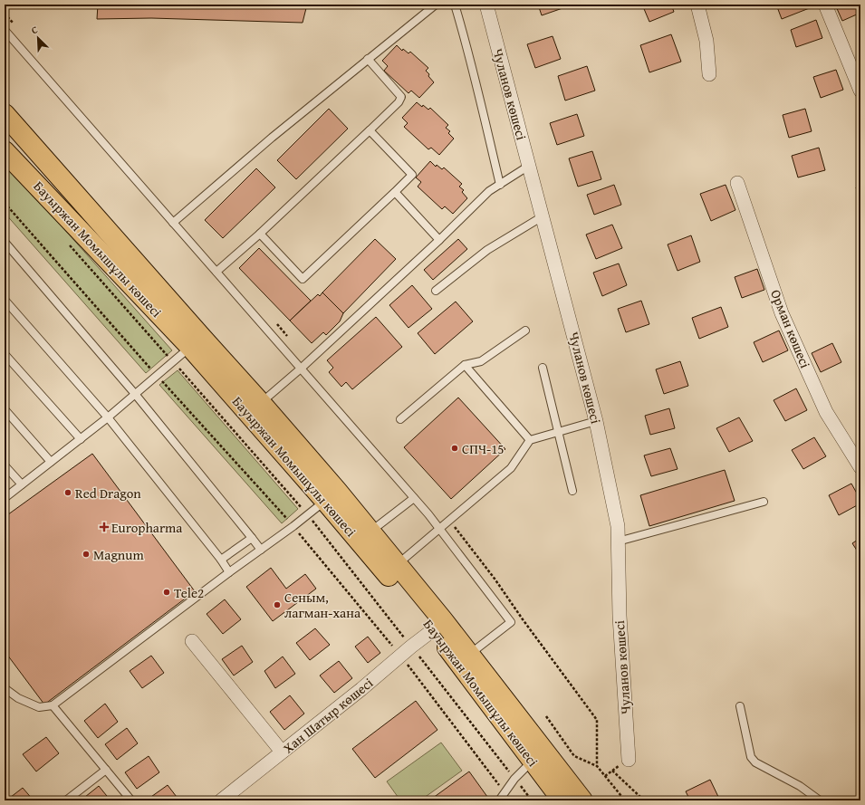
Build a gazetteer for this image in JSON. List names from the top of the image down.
{
  "streets": {
    "main road": ["Бауыржан Момышұлы көшесі"],
    "street": ["Чуланов көшесі", "Орман көшесі", "Хан Шатыр көшесі"]
  },
  "crossings": [
    ["Бауыржан Момышұлы көшесі", "Хан Шатыр көшесі"]
  ],
  "places": {
    "other": [
      "СПЧ-15",
      "Red Dragon",
      "Magnum",
      "Tele2",
      "Сеным, лагман-хана"
    ],
    "health": ["Europharma"]
  },
  "north": "top left"
}
